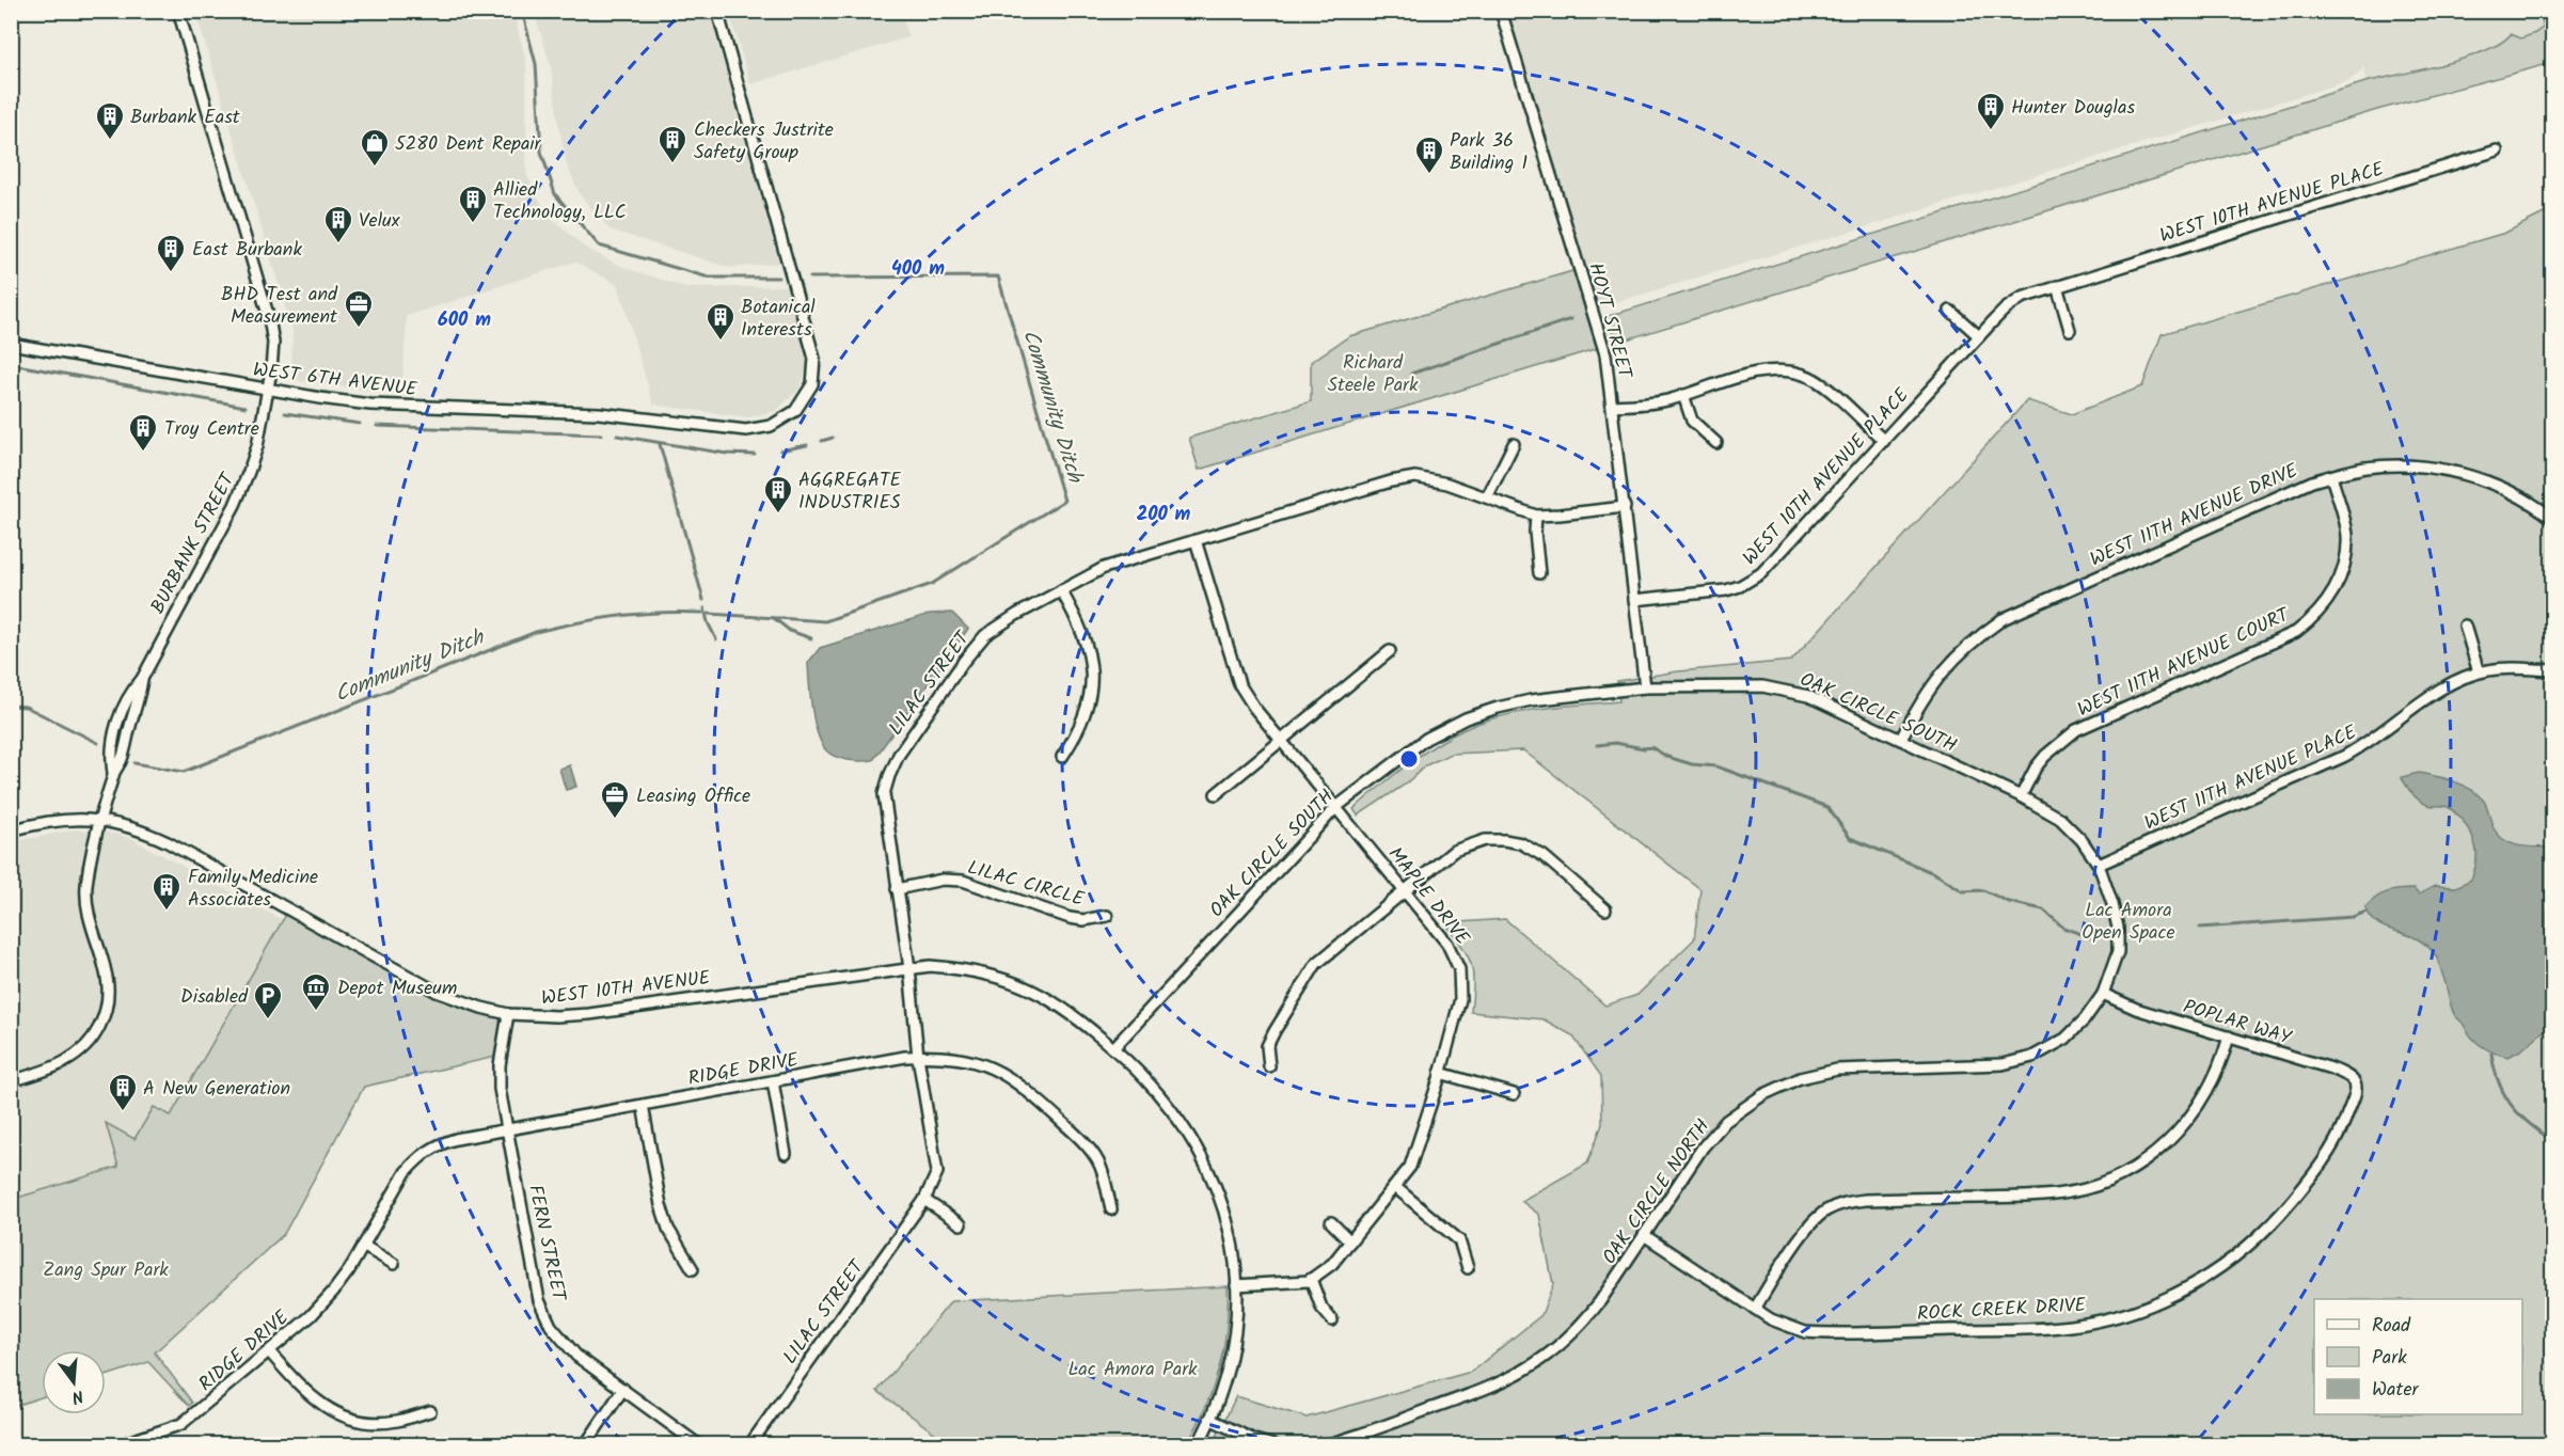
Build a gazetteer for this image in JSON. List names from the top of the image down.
{
  "streets": {
    "street": [
      "WEST 10TH AVENUE PLACE",
      "HOYT STREET",
      "WEST 6TH AVENUE",
      "WEST 11TH AVENUE DRIVE",
      "BURBANK STREET",
      "WEST 11TH AVENUE COURT",
      "LILAC STREET",
      "OAK CIRCLE SOUTH",
      "WEST 11TH AVENUE PLACE",
      "LILAC CIRCLE",
      "MAPLE DRIVE",
      "WEST 10TH AVENUE",
      "POPLAR WAY",
      "RIDGE DRIVE",
      "OAK CIRCLE NORTH",
      "FERN STREET",
      "ROCK CREEK DRIVE"
    ]
  },
  "crossings": [
    ["WEST 10TH AVENUE PLACE", "HOYT STREET"],
    ["HOYT STREET", "LILAC STREET"],
    ["HOYT STREET", "OAK CIRCLE SOUTH"],
    ["WEST 6TH AVENUE", "BURBANK STREET"],
    ["WEST 11TH AVENUE DRIVE", "WEST 11TH AVENUE COURT"],
    ["WEST 11TH AVENUE DRIVE", "OAK CIRCLE SOUTH"],
    ["BURBANK STREET", "WEST 10TH AVENUE"],
    ["WEST 11TH AVENUE COURT", "OAK CIRCLE SOUTH"],
    ["LILAC STREET", "LILAC CIRCLE"],
    ["LILAC STREET", "MAPLE DRIVE"],
    ["LILAC STREET", "WEST 10TH AVENUE"],
    ["LILAC STREET", "RIDGE DRIVE"],
    ["OAK CIRCLE SOUTH", "WEST 11TH AVENUE PLACE"],
    ["OAK CIRCLE SOUTH", "MAPLE DRIVE"],
    ["OAK CIRCLE SOUTH", "WEST 10TH AVENUE"],
    ["OAK CIRCLE SOUTH", "POPLAR WAY"],
    ["OAK CIRCLE SOUTH", "OAK CIRCLE NORTH"],
    ["WEST 10TH AVENUE", "FERN STREET"],
    ["POPLAR WAY", "OAK CIRCLE NORTH"],
    ["POPLAR WAY", "ROCK CREEK DRIVE"],
    ["RIDGE DRIVE", "FERN STREET"],
    ["OAK CIRCLE NORTH", "ROCK CREEK DRIVE"]
  ],
  "water": ["Community Ditch"],
  "parks": [
    "Richard Steele Park",
    "Lac Amora Open Space",
    "Zang Spur Park",
    "Lac Amora Park"
  ],
  "places": {
    "building": [
      "Hunter Douglas",
      "Burbank East",
      "Checkers Justrite Safety Group",
      "Park 36 Building 1",
      "Allied Technology, LLC",
      "Velux",
      "East Burbank",
      "Botanical Interests",
      "Troy Centre",
      "AGGREGATE INDUSTRIES",
      "Family Medicine Associates",
      "A New Generation"
    ],
    "shop": ["5280 Dent Repair"],
    "office": ["BHD Test and Measurement", "Leasing Office"],
    "museum": ["Depot Museum"],
    "parking": ["Disabled"]
  },
  "legend": ["Road", "Park", "Water"],
  "north": "bottom",
  "rings": ["400 m", "600 m", "200 m"]
}
